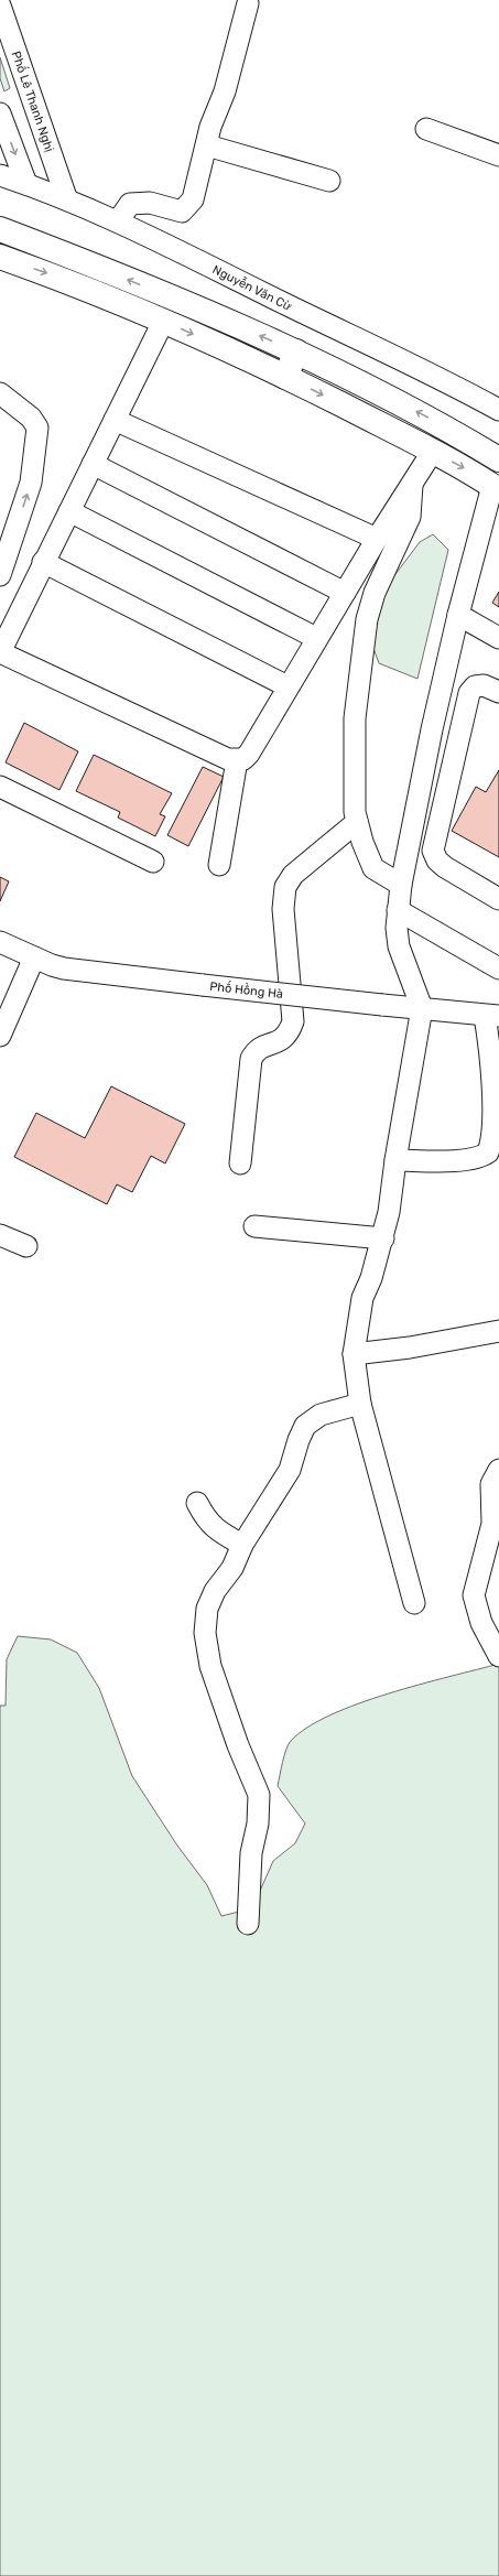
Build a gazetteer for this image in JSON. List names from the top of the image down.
{
  "streets": {
    "street": ["Phố Lê Thanh Nghị", "Nguyễn Văn Cừ", "Phố Hồng Hà"]
  },
  "crossings": [
    ["Phố Lê Thanh Nghị", "Nguyễn Văn Cừ"]
  ]
}
